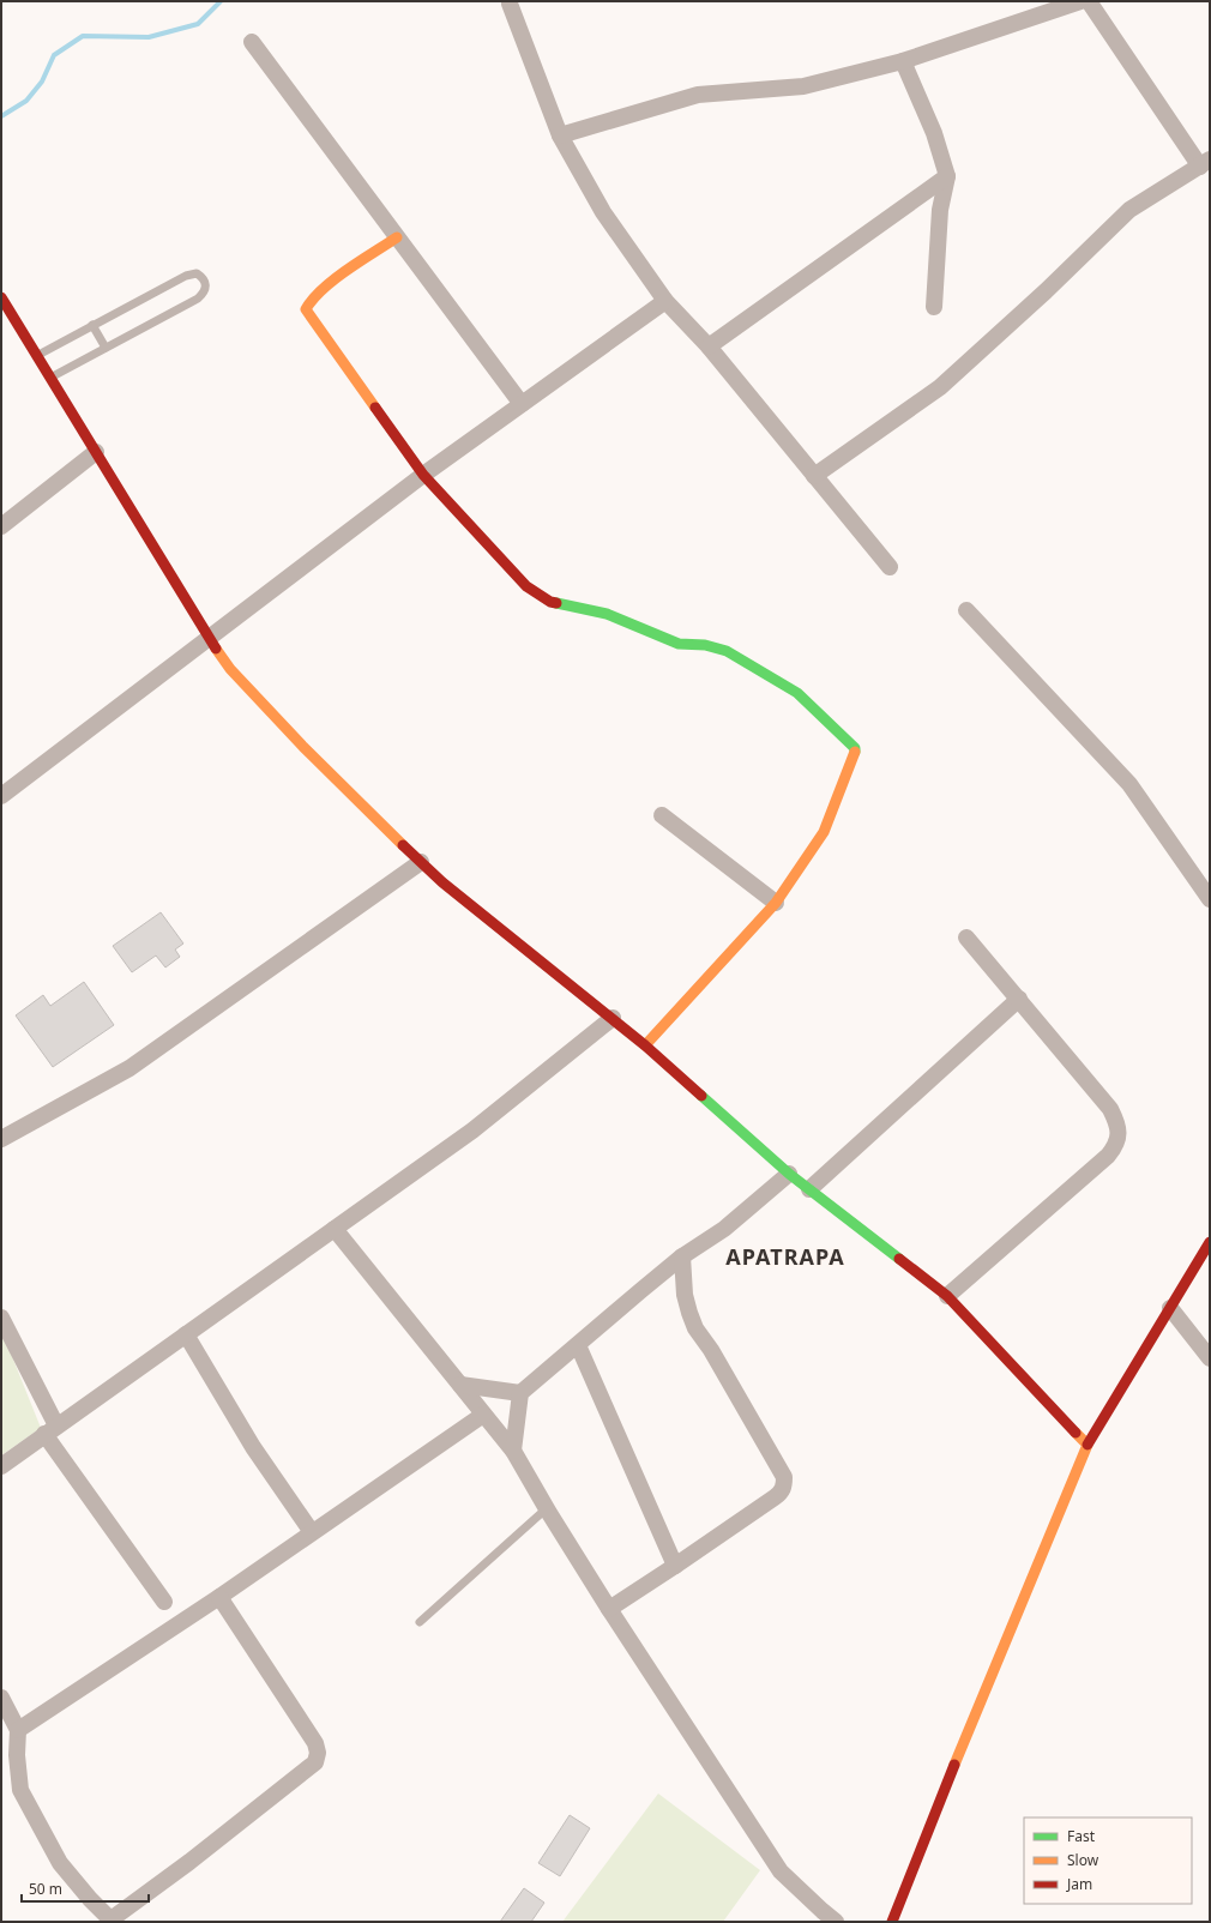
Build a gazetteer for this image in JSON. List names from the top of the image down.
{
  "districts": ["APATRAPA"],
  "legend": ["Fast", "Slow", "Jam"],
  "scale_bar": "50 m"
}
